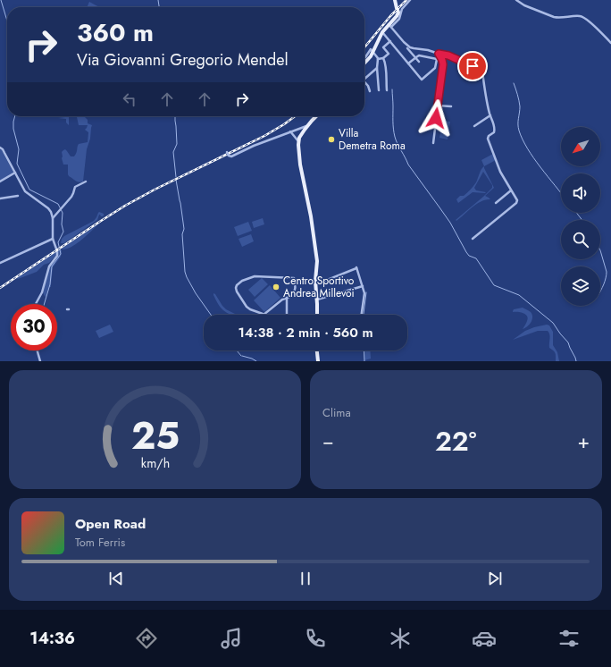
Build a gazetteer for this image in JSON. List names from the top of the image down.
{
  "places": ["Villa Demetra Roma", "Centro Sportivo Andrea Millevoi"],
  "north": "bottom left",
  "page": {
    "turn": ["360 m", "Via Giovanni Gregorio Mendel"],
    "limit": "30",
    "trip": "14:38 · 2 min · 560 m",
    "tile": "Clima",
    "heat": ["−", "22°", "+"],
    "song": ["Open Road", "Tom Ferris"],
    "tabs": "14:36",
    "gauge": ["25", "km/h"]
  }
}
